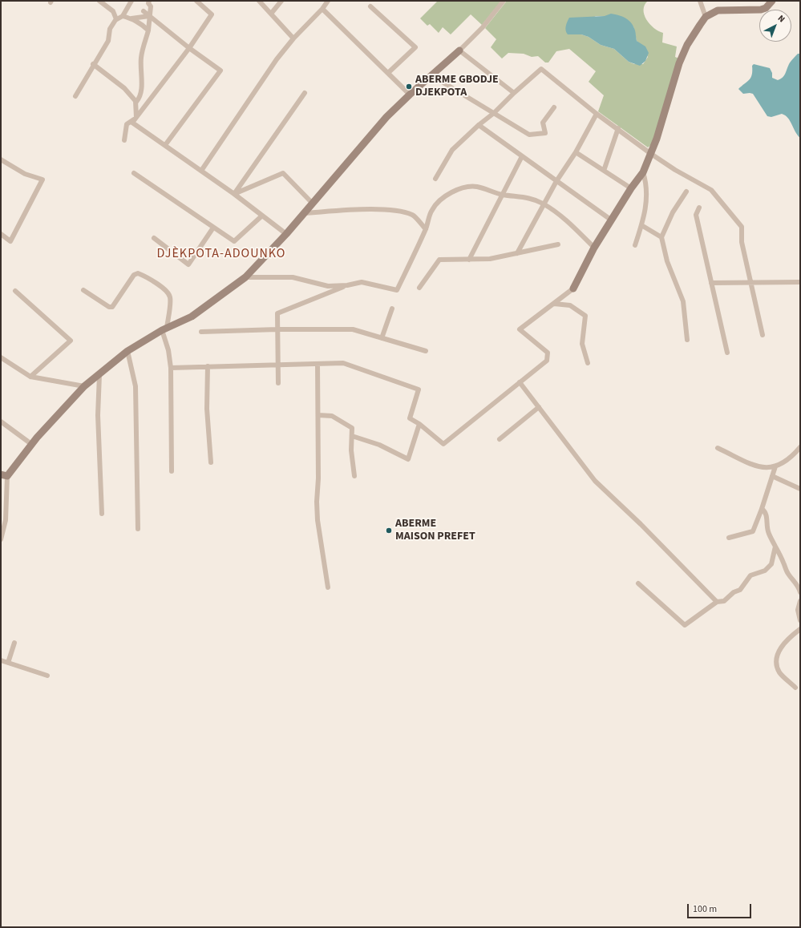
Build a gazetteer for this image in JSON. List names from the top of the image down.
{
  "districts": ["DJÈKPOTA-ADOUNKO"],
  "places": ["ABERME GBODJE DJEKPOTA", "ABERME MAISON PREFET"],
  "scale_bar": "100 m",
  "north": "top right"
}
